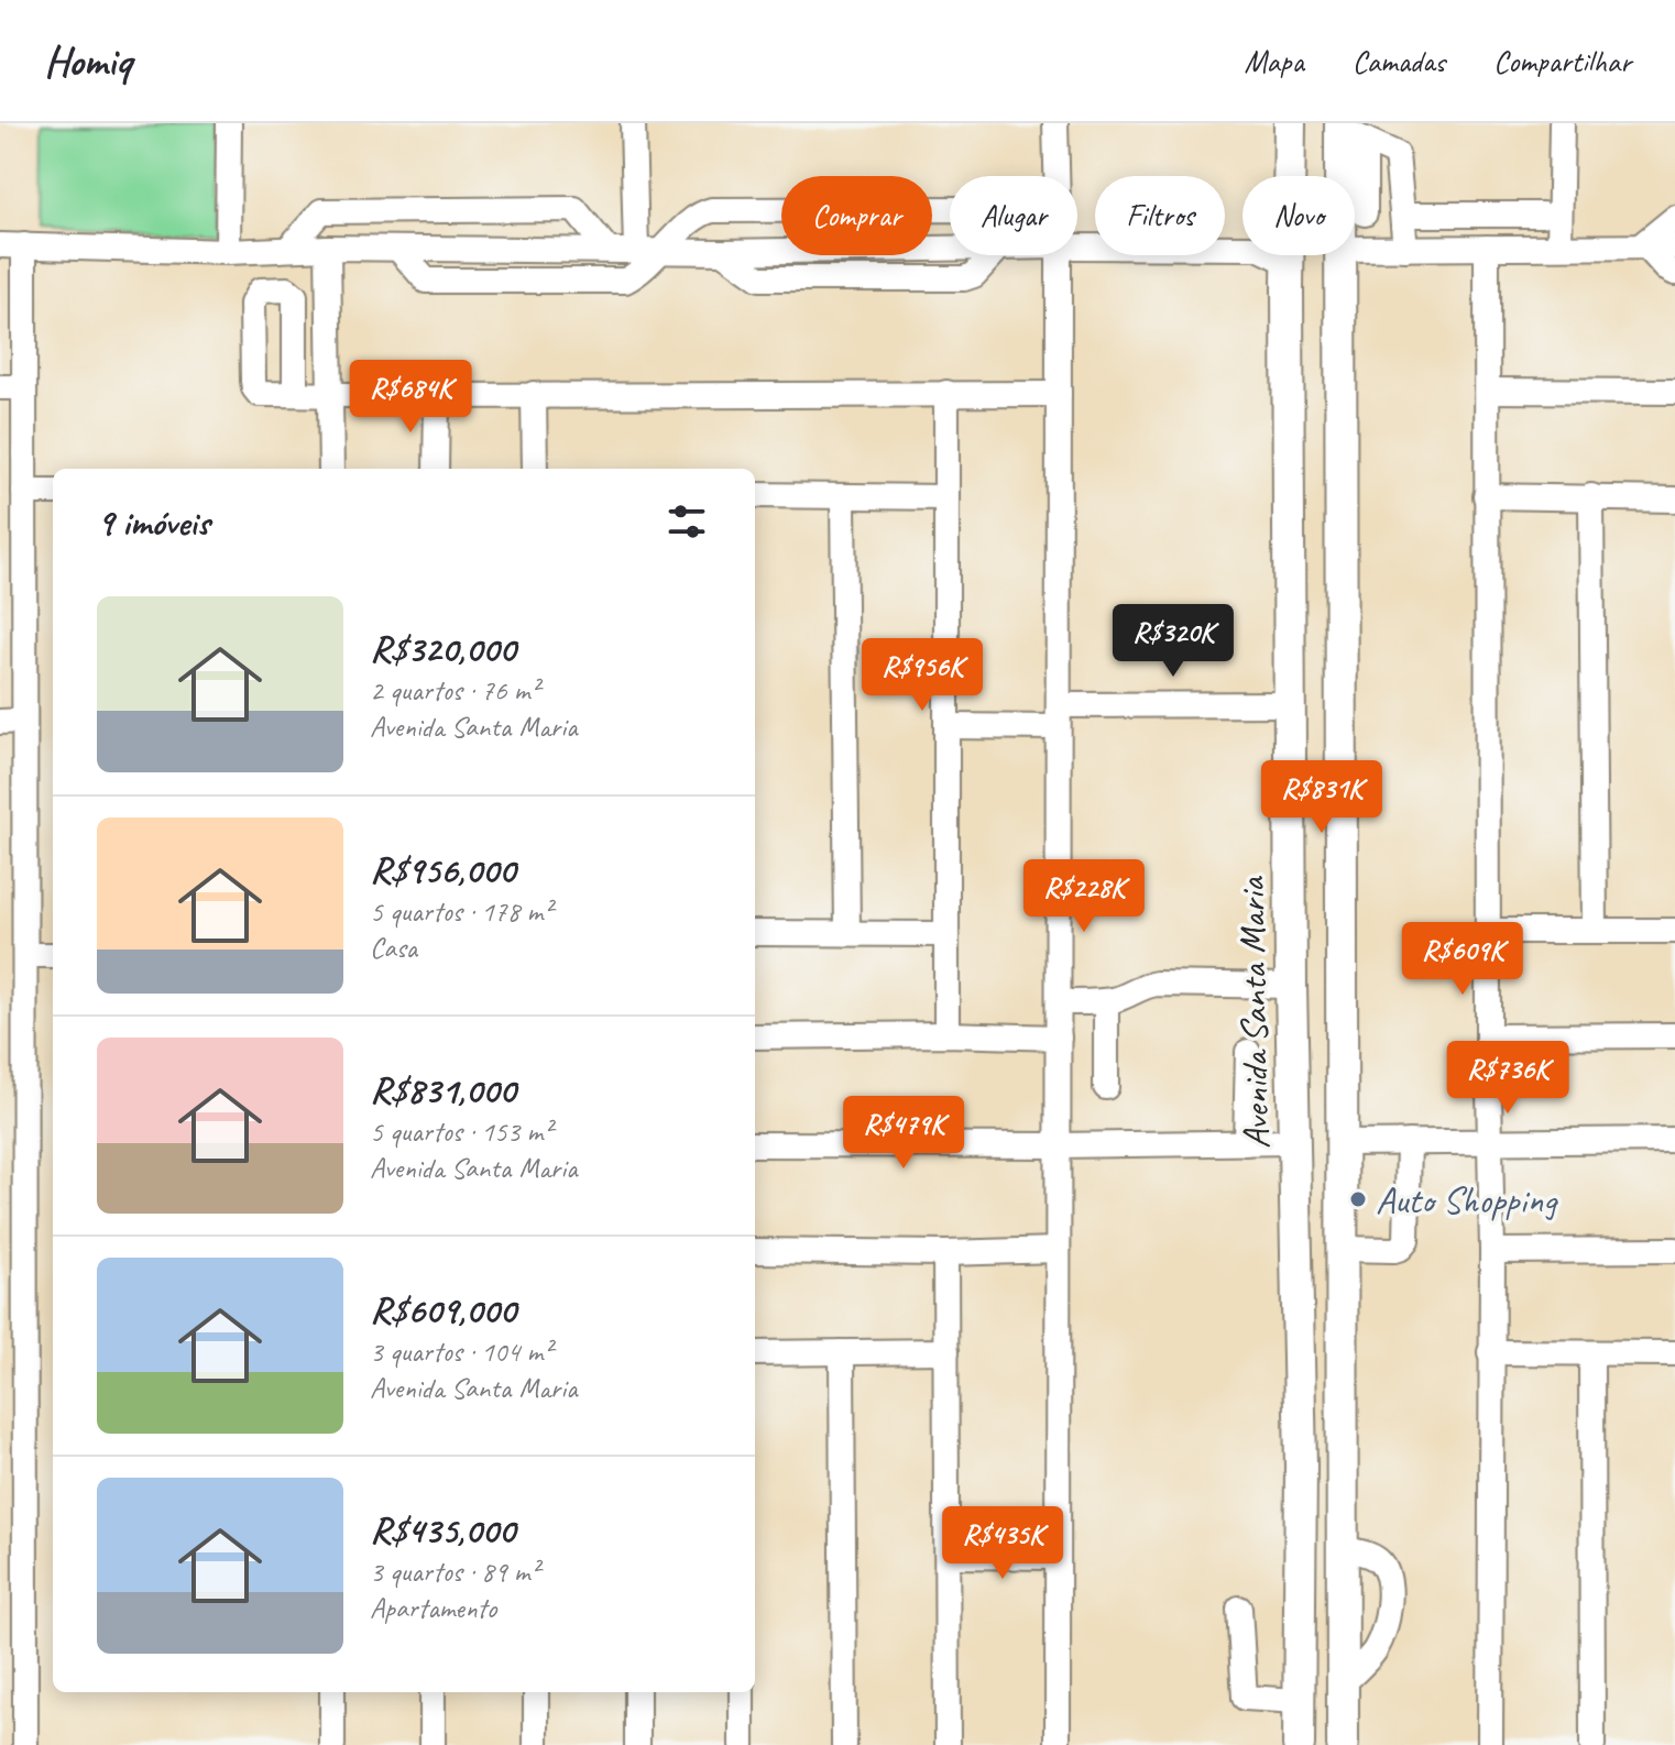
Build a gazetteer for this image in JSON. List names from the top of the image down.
{
  "streets": {
    "main road": ["Avenida Santa Maria"]
  },
  "places": ["Auto Shopping"],
  "page": {
    "header": "Homiq",
    "nav": ["Mapa", "Camadas", "Compartilhar"],
    "chip": [
      "Comprar",
      "Alugar",
      "Filtros",
      "Novo"
    ],
    "price": [
      "R$684K",
      "R$320K",
      "R$956K",
      "R$831K",
      "R$228K",
      "R$609K",
      "R$736K",
      "R$479K",
      "R$435K"
    ],
    "heading": "9 imóveis",
    "list": [
      {
        "name": "R$320,000",
        "note": "2 quartos · 76 m² · Avenida Santa Maria"
      },
      {
        "name": "R$956,000",
        "note": "5 quartos · 178 m² · Casa"
      },
      {
        "name": "R$831,000",
        "note": "5 quartos · 153 m² · Avenida Santa Maria"
      },
      {
        "name": "R$609,000",
        "note": "3 quartos · 104 m² · Avenida Santa Maria"
      },
      {
        "name": "R$435,000",
        "note": "3 quartos · 89 m² · Apartamento"
      }
    ]
  }
}
